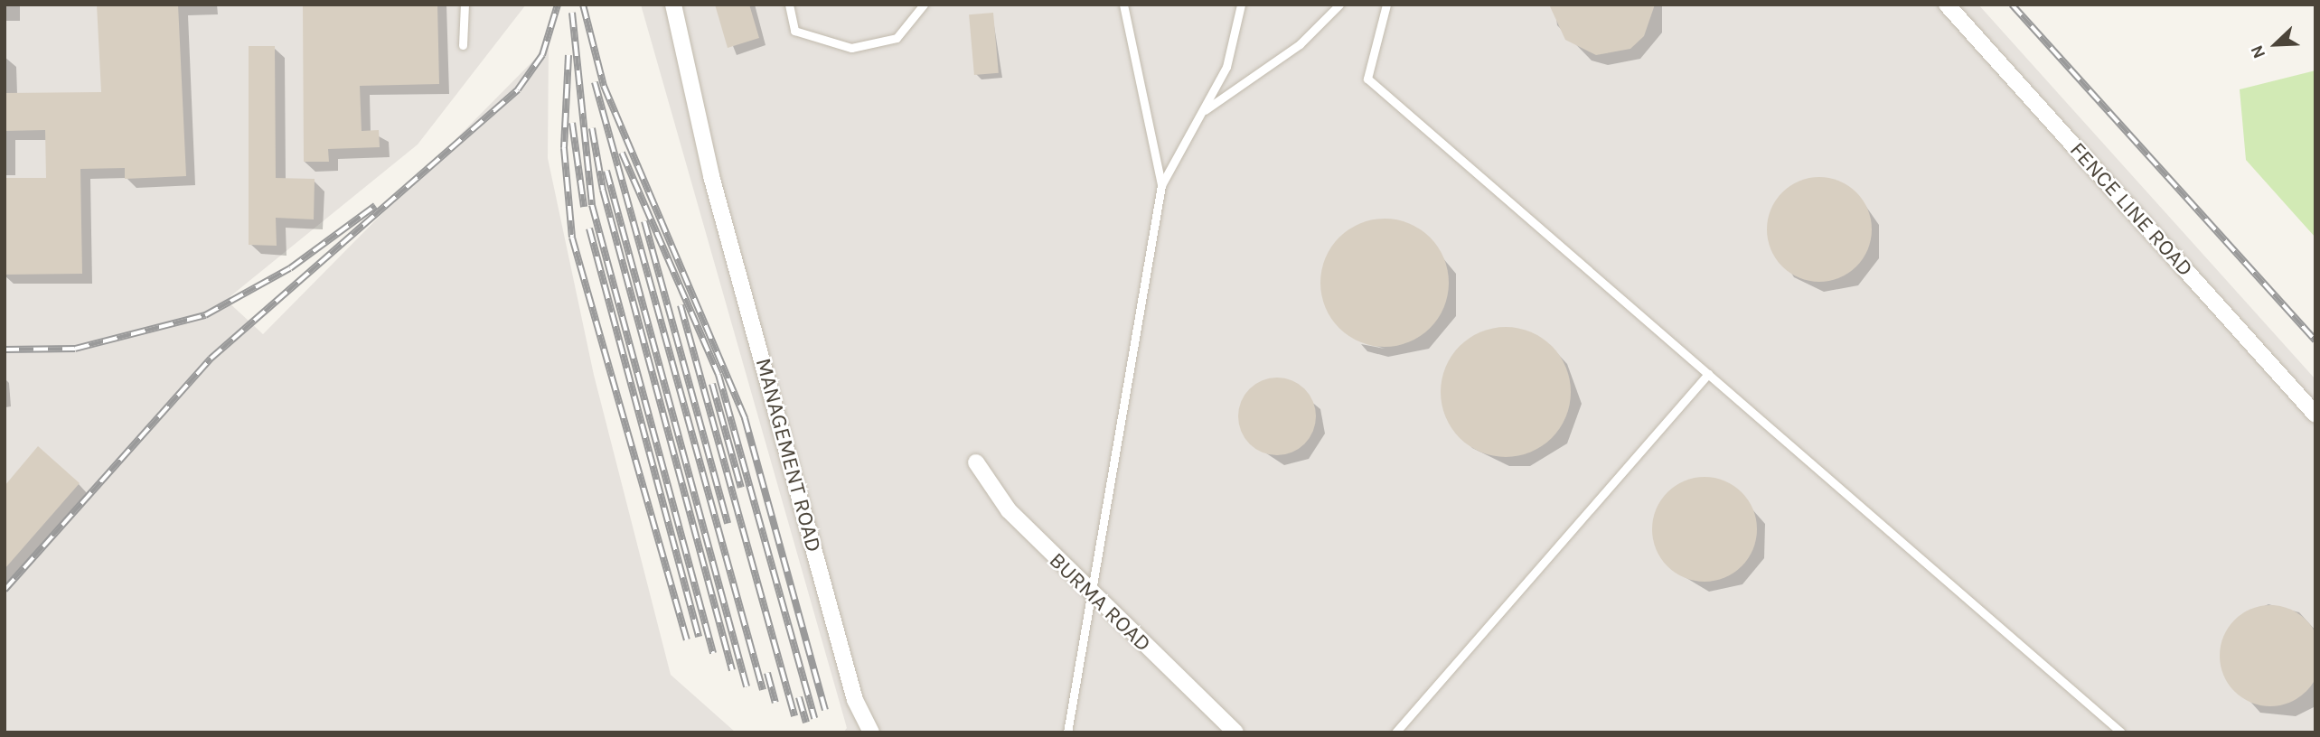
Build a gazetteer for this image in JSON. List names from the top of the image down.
{
  "streets": {
    "street": ["FENCE LINE ROAD", "MANAGEMENT ROAD", "BURMA ROAD"]
  },
  "north": "bottom left"
}
